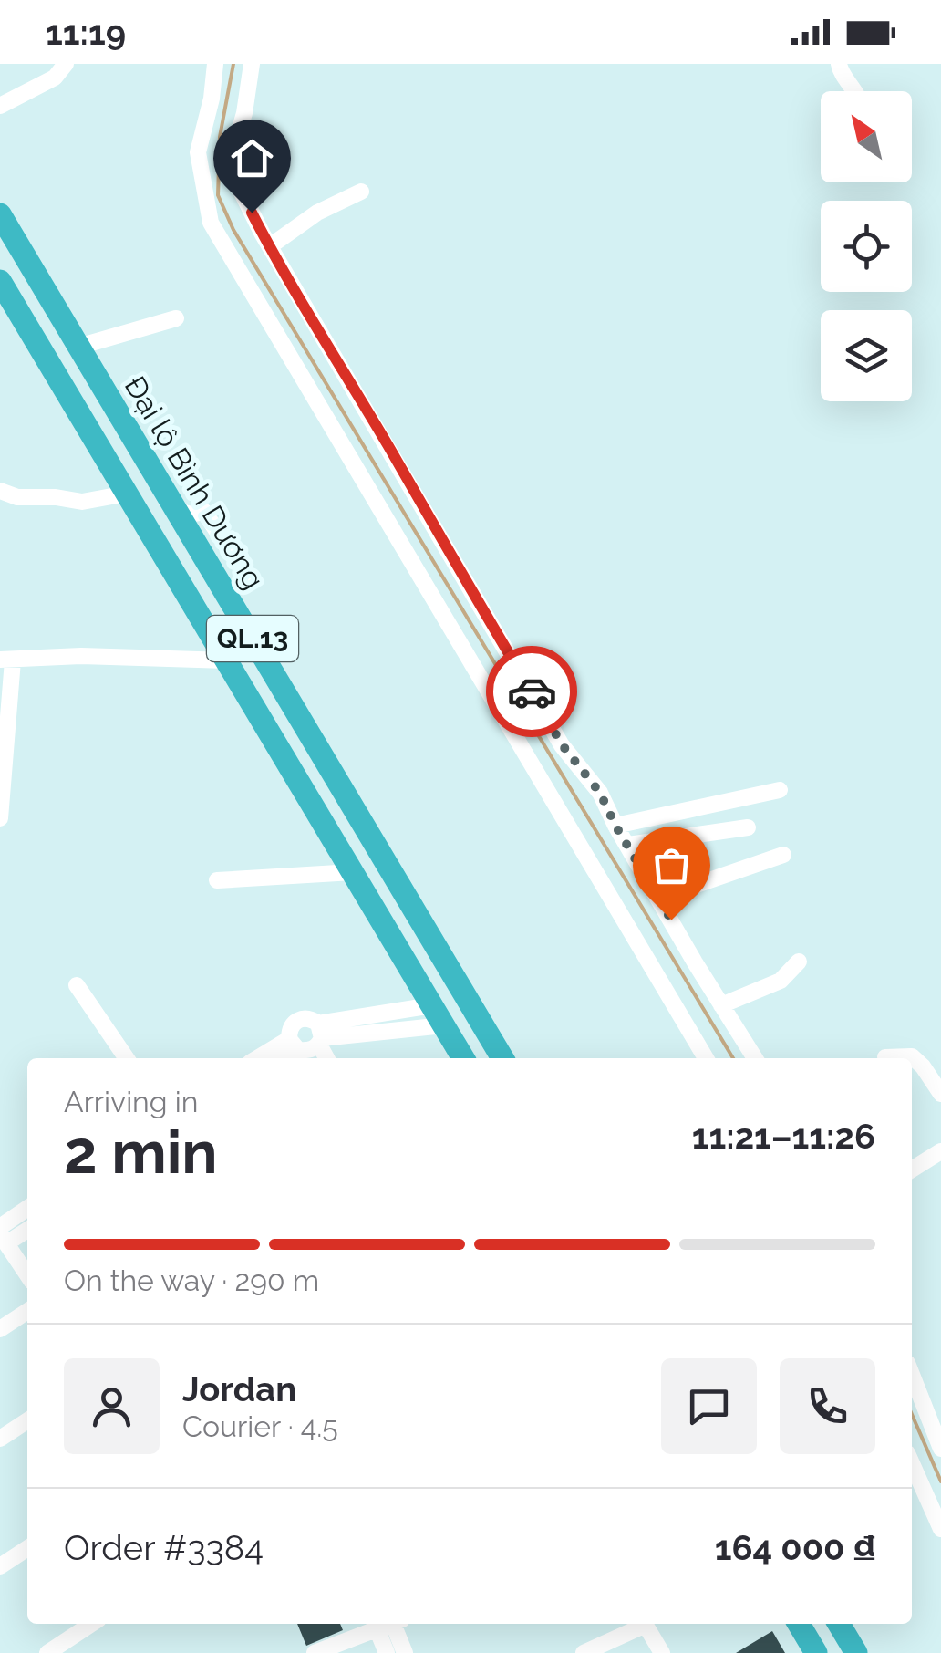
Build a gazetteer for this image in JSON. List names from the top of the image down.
{
  "streets": {
    "highway": ["Đại lộ Bình Dương", "QL.13"]
  },
  "north": "top left",
  "page": {
    "status": "11:19",
    "heading": ["2 min", "Arriving in", "11:21–11:26"],
    "panel": [
      "Jordan",
      "Courier · 4.5",
      "Order #3384",
      "164 000 ₫"
    ],
    "bar": "On the way · 290 m"
  }
}
